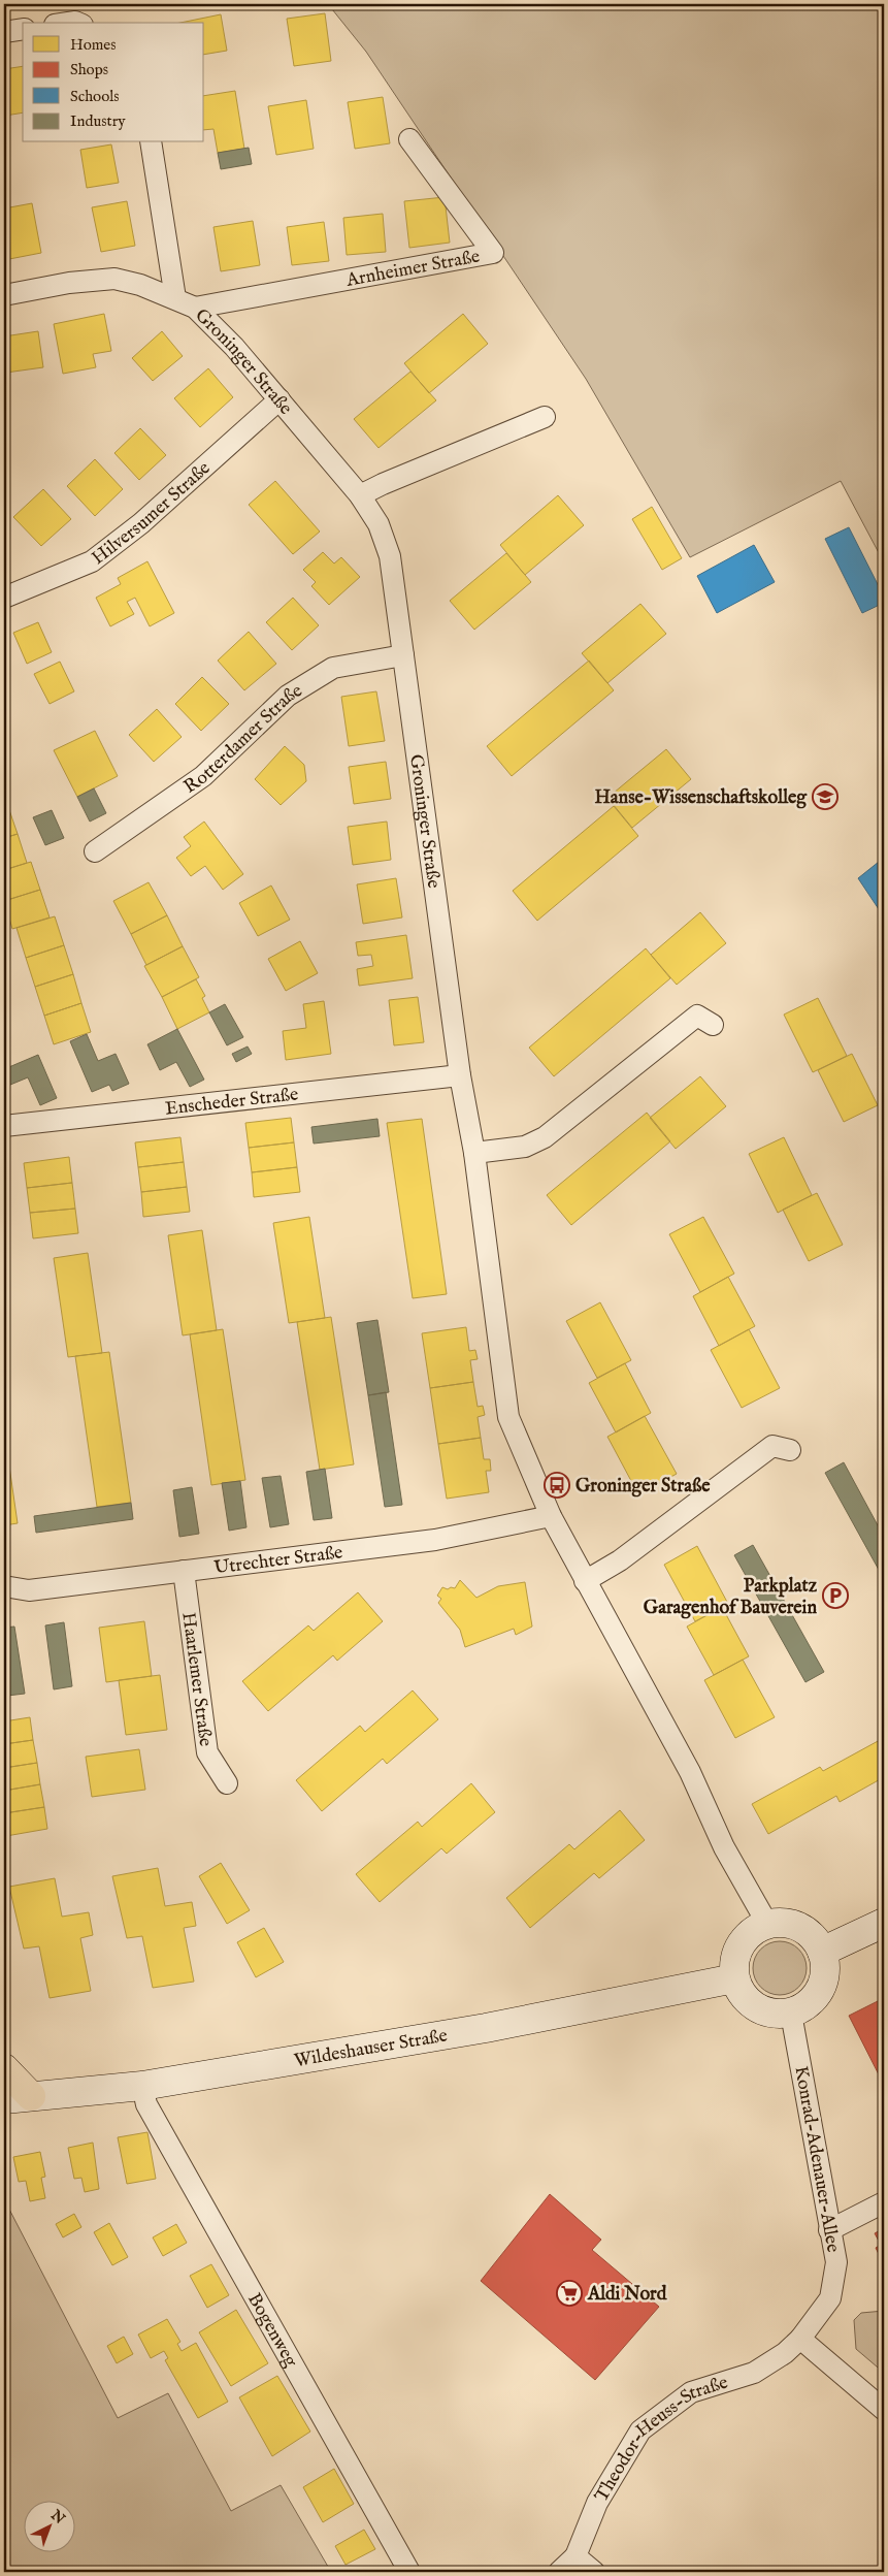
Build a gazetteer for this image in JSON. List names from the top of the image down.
{
  "streets": {
    "main road": ["Wildeshauser Straße"],
    "street": [
      "Arnheimer Straße",
      "Groninger Straße",
      "Hilversumer Straße",
      "Rotterdamer Straße",
      "Enscheder Straße",
      "Utrechter Straße",
      "Haarlemer Straße",
      "Konrad-Adenauer-Allee",
      "Bogenweg",
      "Theodor-Heuss-Straße"
    ]
  },
  "crossings": [
    ["Arnheimer Straße", "Groninger Straße"],
    ["Groninger Straße", "Hilversumer Straße"],
    ["Groninger Straße", "Rotterdamer Straße"],
    ["Groninger Straße", "Enscheder Straße"],
    ["Groninger Straße", "Utrechter Straße"],
    ["Groninger Straße", "Wildeshauser Straße"],
    ["Groninger Straße", "Konrad-Adenauer-Allee"],
    ["Utrechter Straße", "Haarlemer Straße"],
    ["Wildeshauser Straße", "Konrad-Adenauer-Allee"],
    ["Wildeshauser Straße", "Bogenweg"],
    ["Konrad-Adenauer-Allee", "Theodor-Heuss-Straße"]
  ],
  "places": {
    "school or university": ["Hanse-Wissenschaftskolleg"],
    "bus stop": ["Groninger Straße"],
    "parking": ["Parkplatz Garagenhof Bauverein"],
    "supermarket": ["Aldi Nord"]
  },
  "legend": [
    "Homes",
    "Shops",
    "Schools",
    "Industry"
  ],
  "north": "top right"
}
